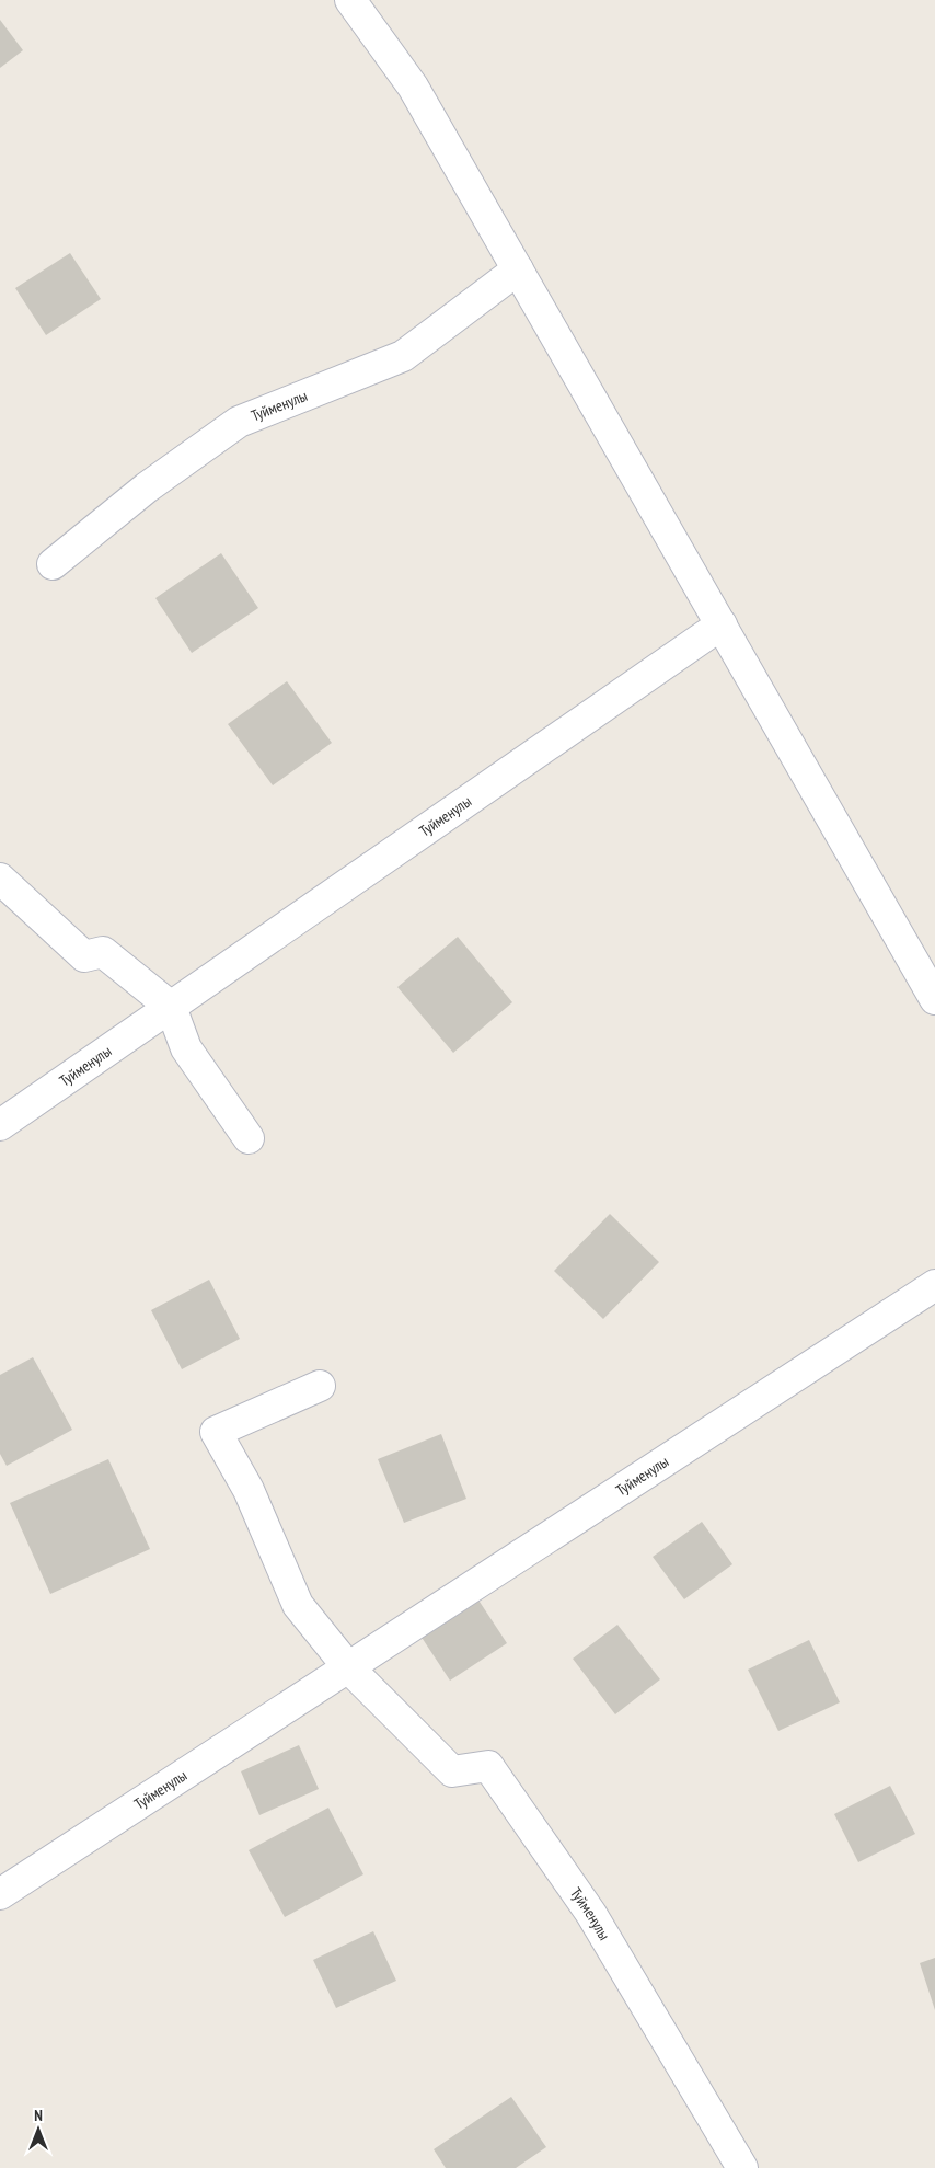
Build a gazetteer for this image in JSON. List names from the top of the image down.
{
  "streets": {
    "street": ["Туйменулы"]
  },
  "north": "top"
}
